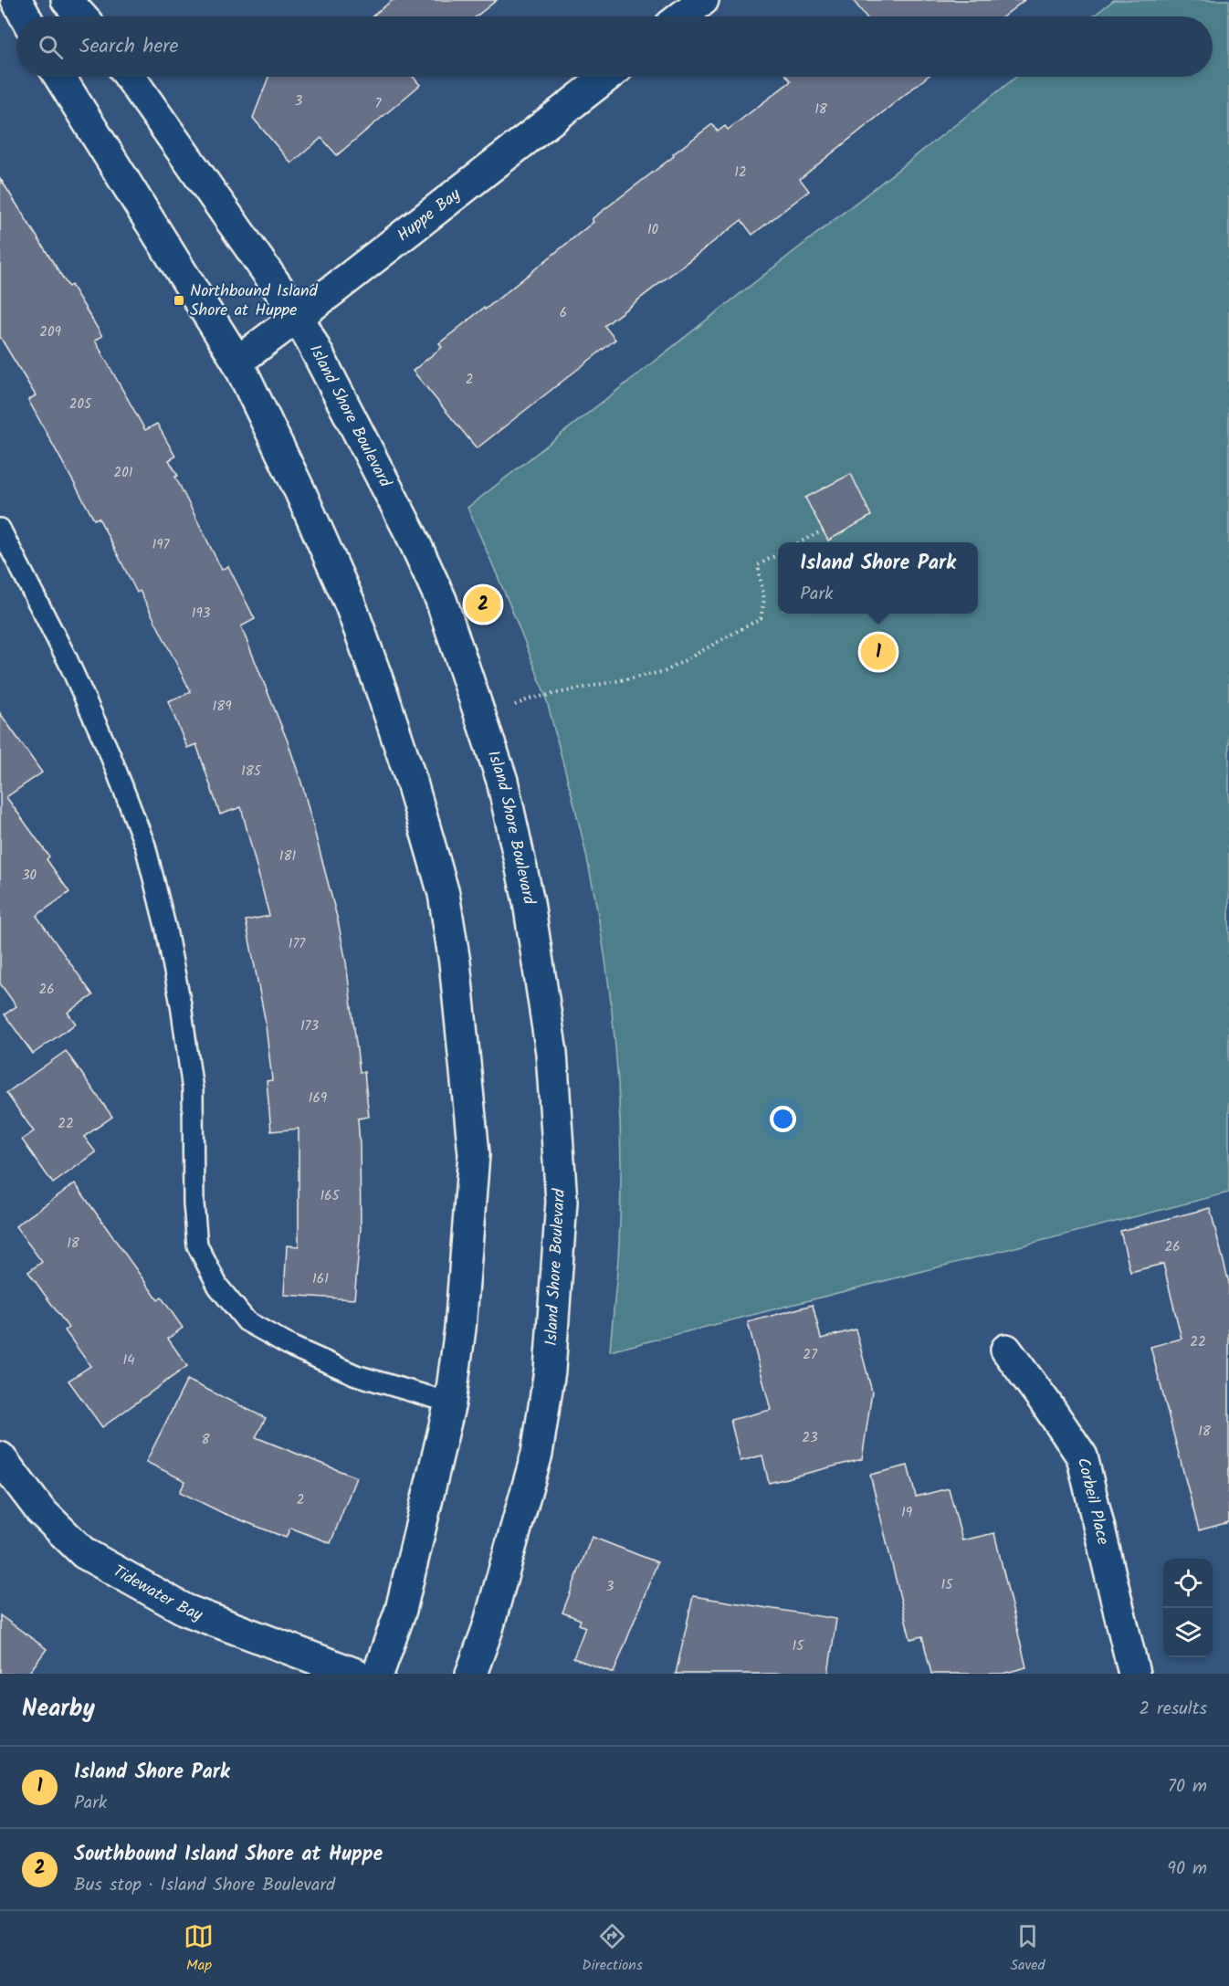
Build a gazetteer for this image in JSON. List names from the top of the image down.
{
  "streets": {
    "street": [
      "Huppe Bay",
      "Island Shore Boulevard",
      "Corbeil Place",
      "Tidewater Bay"
    ]
  },
  "crossings": [
    ["Huppe Bay", "Island Shore Boulevard"]
  ],
  "places": {
    "transit": ["Northbound Island Shore at Huppe"]
  },
  "house_numbers": [
    "3",
    "7",
    "18",
    "12",
    "10",
    "6",
    "209",
    "2",
    "205",
    "201",
    "197",
    "193",
    "189",
    "185",
    "181",
    "30",
    "177",
    "26",
    "173",
    "169",
    "22",
    "165",
    "18",
    "26",
    "161",
    "22",
    "27",
    "14",
    "18",
    "23",
    "8",
    "2",
    "19",
    "15",
    "3",
    "15"
  ],
  "page": {
    "search": "Search here",
    "popup": ["Island Shore Park", "Park"],
    "pins": ["2", "1"],
    "heading": ["Nearby", "2 results"],
    "list": [
      {
        "mark": "1",
        "name": "Island Shore Park",
        "note": "Park",
        "value": "70 m"
      },
      {
        "mark": "2",
        "name": "Southbound Island Shore at Huppe",
        "note": "Bus stop · Island Shore Boulevard",
        "value": "90 m"
      }
    ],
    "nav": ["Map", "Directions", "Saved"]
  }
}
